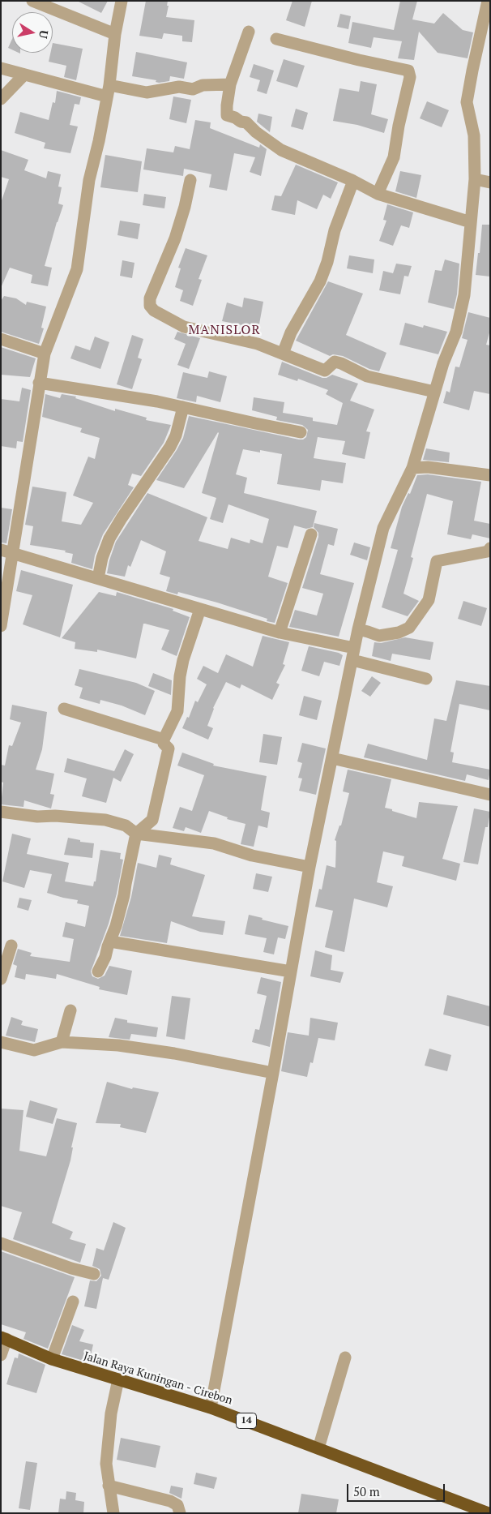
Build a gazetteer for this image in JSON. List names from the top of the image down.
{
  "streets": {
    "highway": ["Jalan Raya Kuningan - Cirebon", "14"]
  },
  "districts": ["MANISLOR"],
  "scale_bar": "50 m",
  "north": "right"
}
